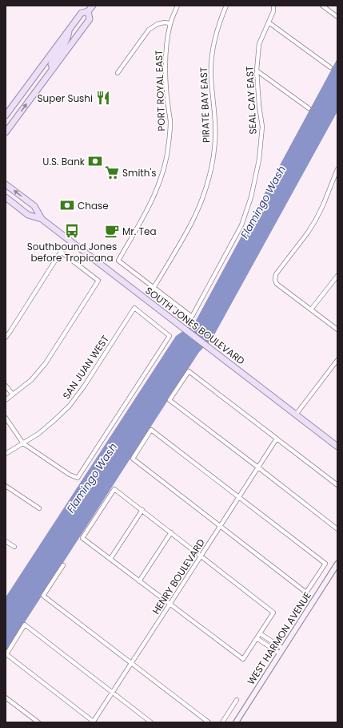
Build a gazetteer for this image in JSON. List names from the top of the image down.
{
  "streets": {
    "main road": ["SOUTH JONES BOULEVARD", "WEST HARMON AVENUE"],
    "street": [
      "PORT ROYAL EAST",
      "SEAL CAY EAST",
      "PIRATE BAY EAST",
      "SAN JUAN WEST",
      "HENRY BOULEVARD"
    ]
  },
  "crossings": [
    ["PORT ROYAL EAST", "SEAL CAY EAST"],
    ["PORT ROYAL EAST", "PIRATE BAY EAST"],
    ["SEAL CAY EAST", "PIRATE BAY EAST"]
  ],
  "water": ["Flamingo Wash"],
  "places": {
    "restaurant": ["Super Sushi"],
    "bank": ["U.S. Bank", "Chase"],
    "supermarket": ["Smith's"],
    "bus stop": ["Southbound Jones before Tropicana"],
    "cafe": ["Mr. Tea"]
  }
}
